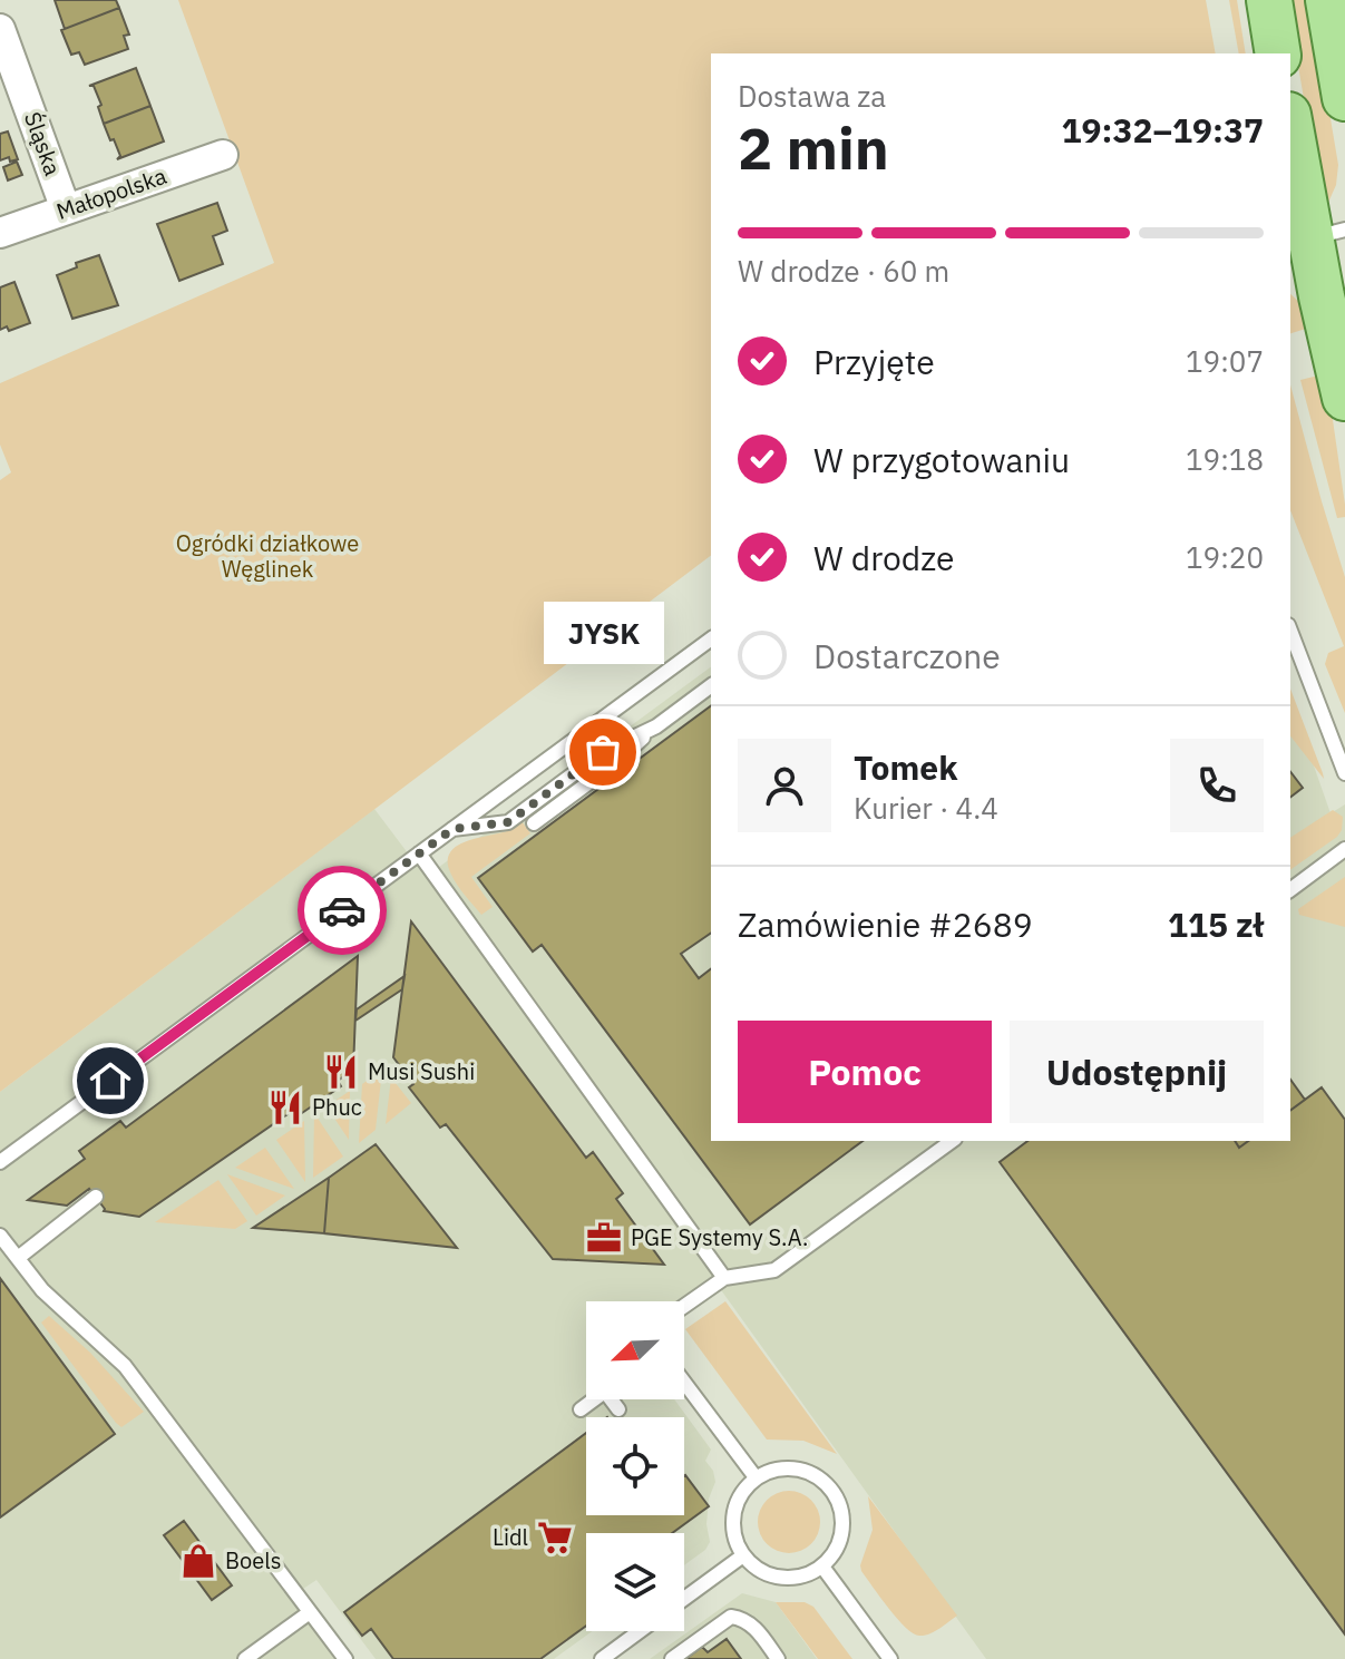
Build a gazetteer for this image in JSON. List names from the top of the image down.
{
  "streets": {
    "street": ["Śląska", "Małopolska"]
  },
  "crossings": [
    ["Śląska", "Małopolska"]
  ],
  "parks": ["Ogródki działkowe Węglinek"],
  "places": {
    "other": ["JYSK"],
    "restaurant": ["Musi Sushi", "Phuc"],
    "office": ["PGE Systemy S.A."],
    "supermarket": ["Lidl"],
    "shop": ["Boels"]
  },
  "north": "bottom left",
  "page": {
    "heading": ["2 min", "Dostawa za", "19:32–19:37"],
    "panel": [
      "Tomek",
      "Kurier · 4.4",
      "Zamówienie #2689",
      "115 zł"
    ],
    "bar": "W drodze · 60 m",
    "list": [
      ["Przyjęte", "19:07"],
      ["W przygotowaniu", "19:18"],
      ["W drodze", "19:20"],
      "Dostarczone"
    ],
    "bubble": "JYSK",
    "buttons": ["Pomoc", "Udostępnij"]
  }
}
